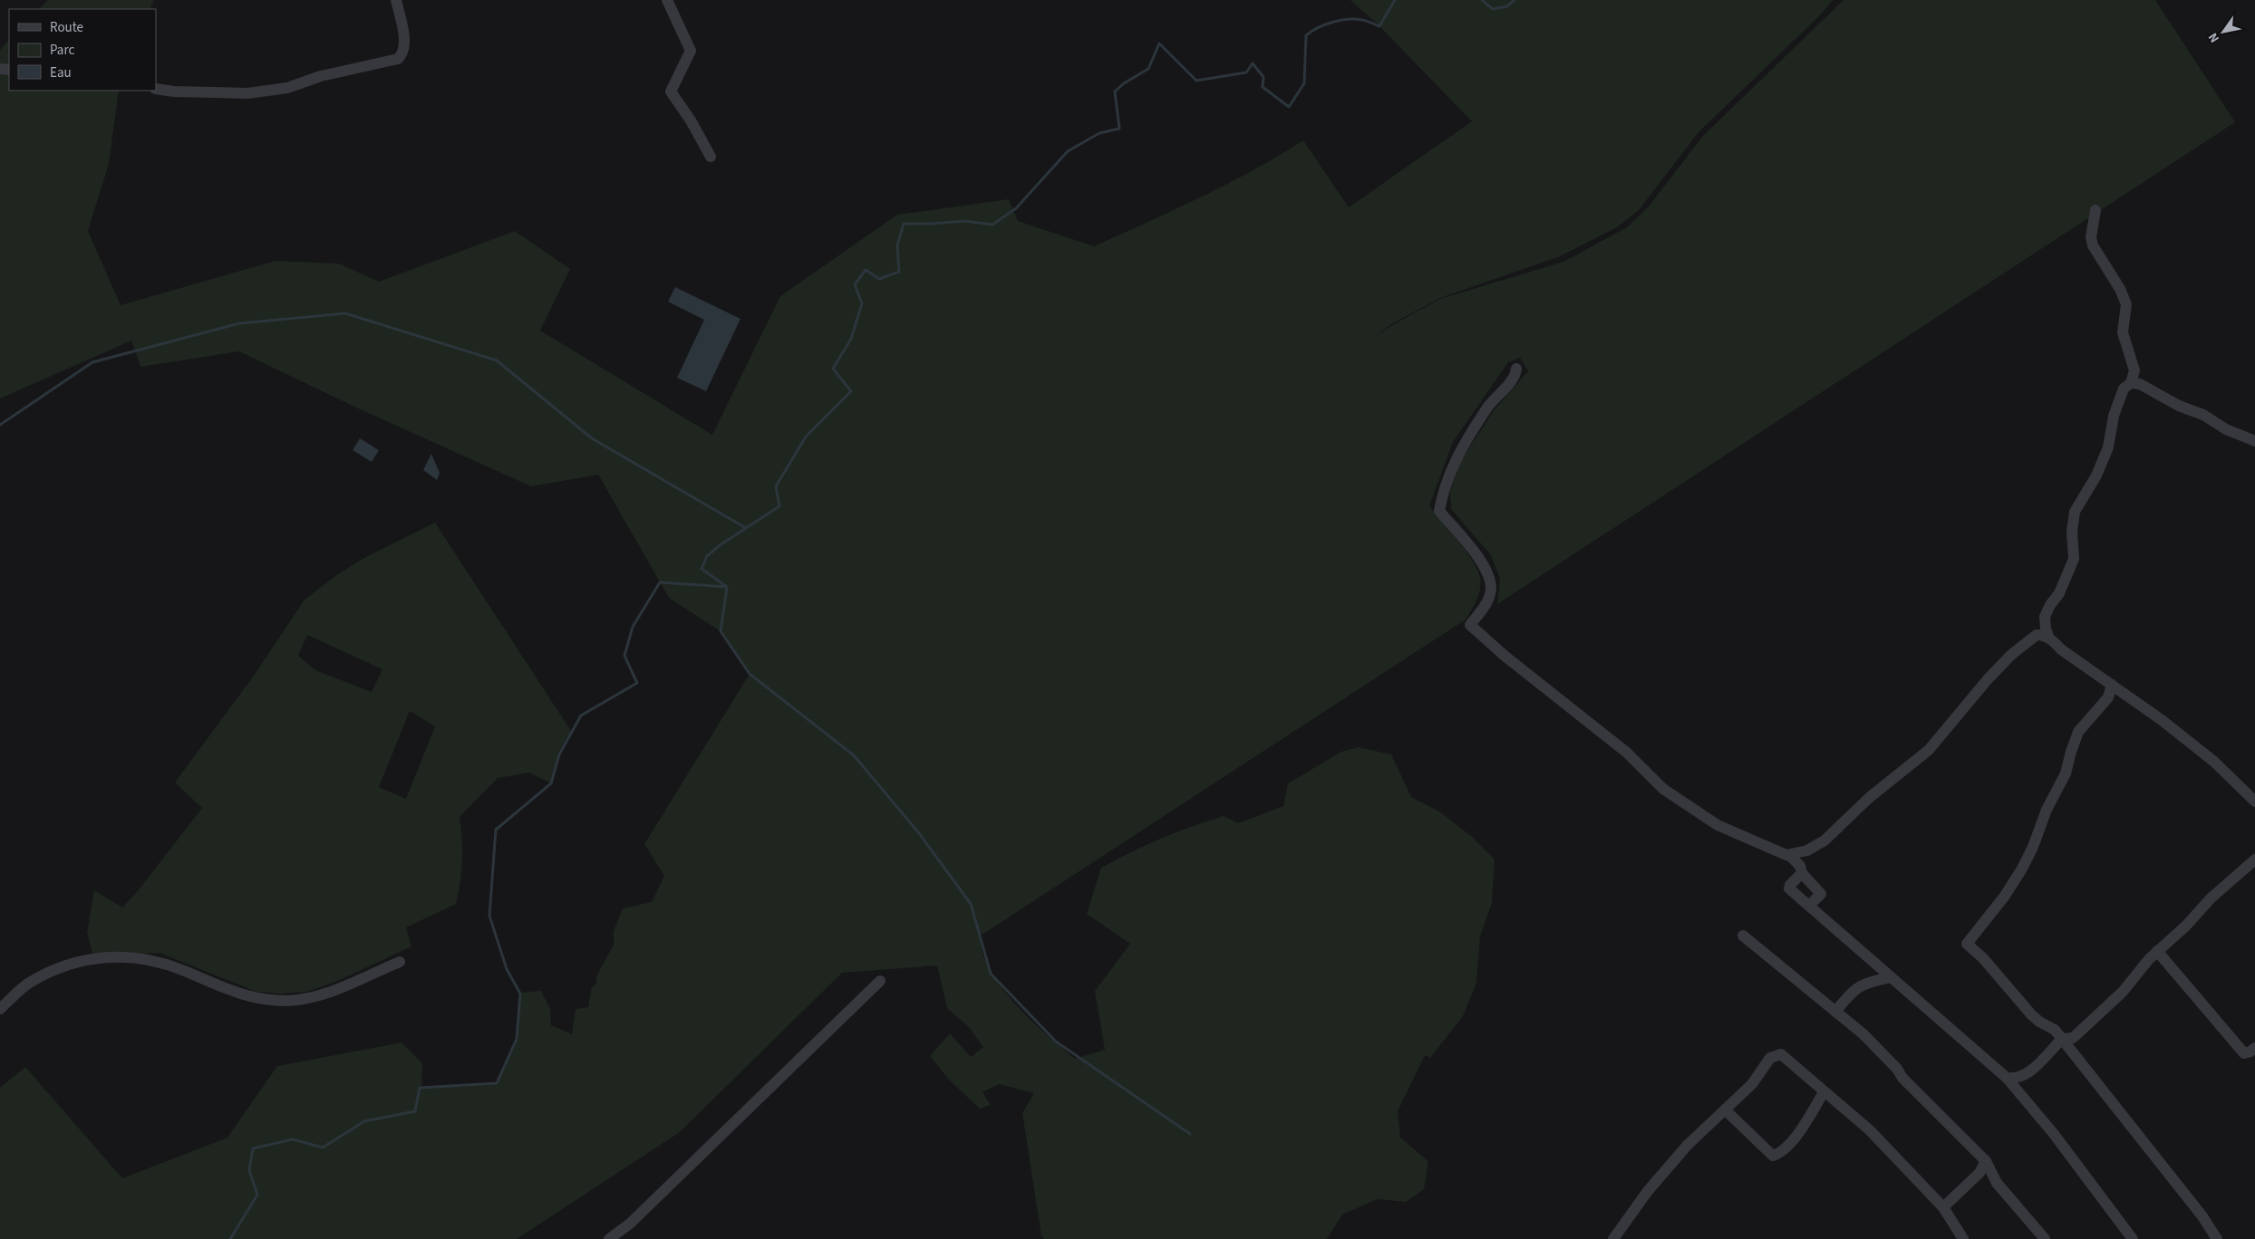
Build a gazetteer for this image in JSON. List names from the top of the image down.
{
  "legend": ["Route", "Parc", "Eau"],
  "north": "bottom left"
}
